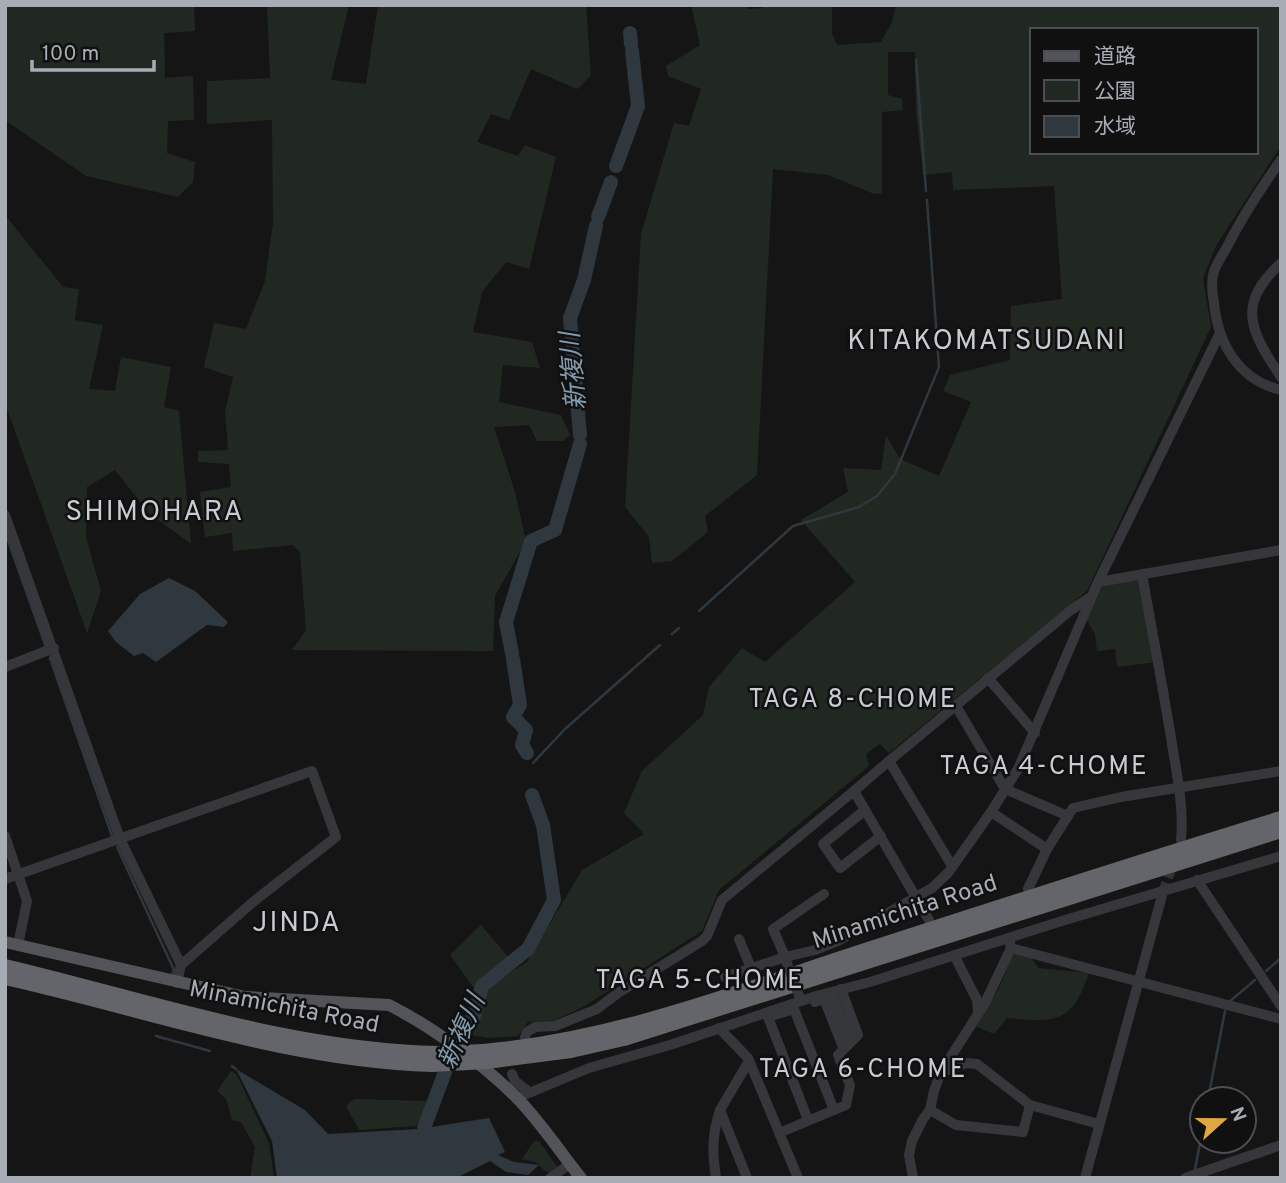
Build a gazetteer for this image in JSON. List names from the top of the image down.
{
  "streets": {
    "highway": ["Minamichita Road"]
  },
  "districts": [
    "KITAKOMATSUDANI",
    "SHIMOHARA",
    "TAGA 8-CHOME",
    "TAGA 4-CHOME",
    "JINDA",
    "TAGA 5-CHOME",
    "TAGA 6-CHOME"
  ],
  "water": ["新複川"],
  "legend": ["道路", "公園", "水域"],
  "scale_bar": "100 m",
  "north": "right"
}
